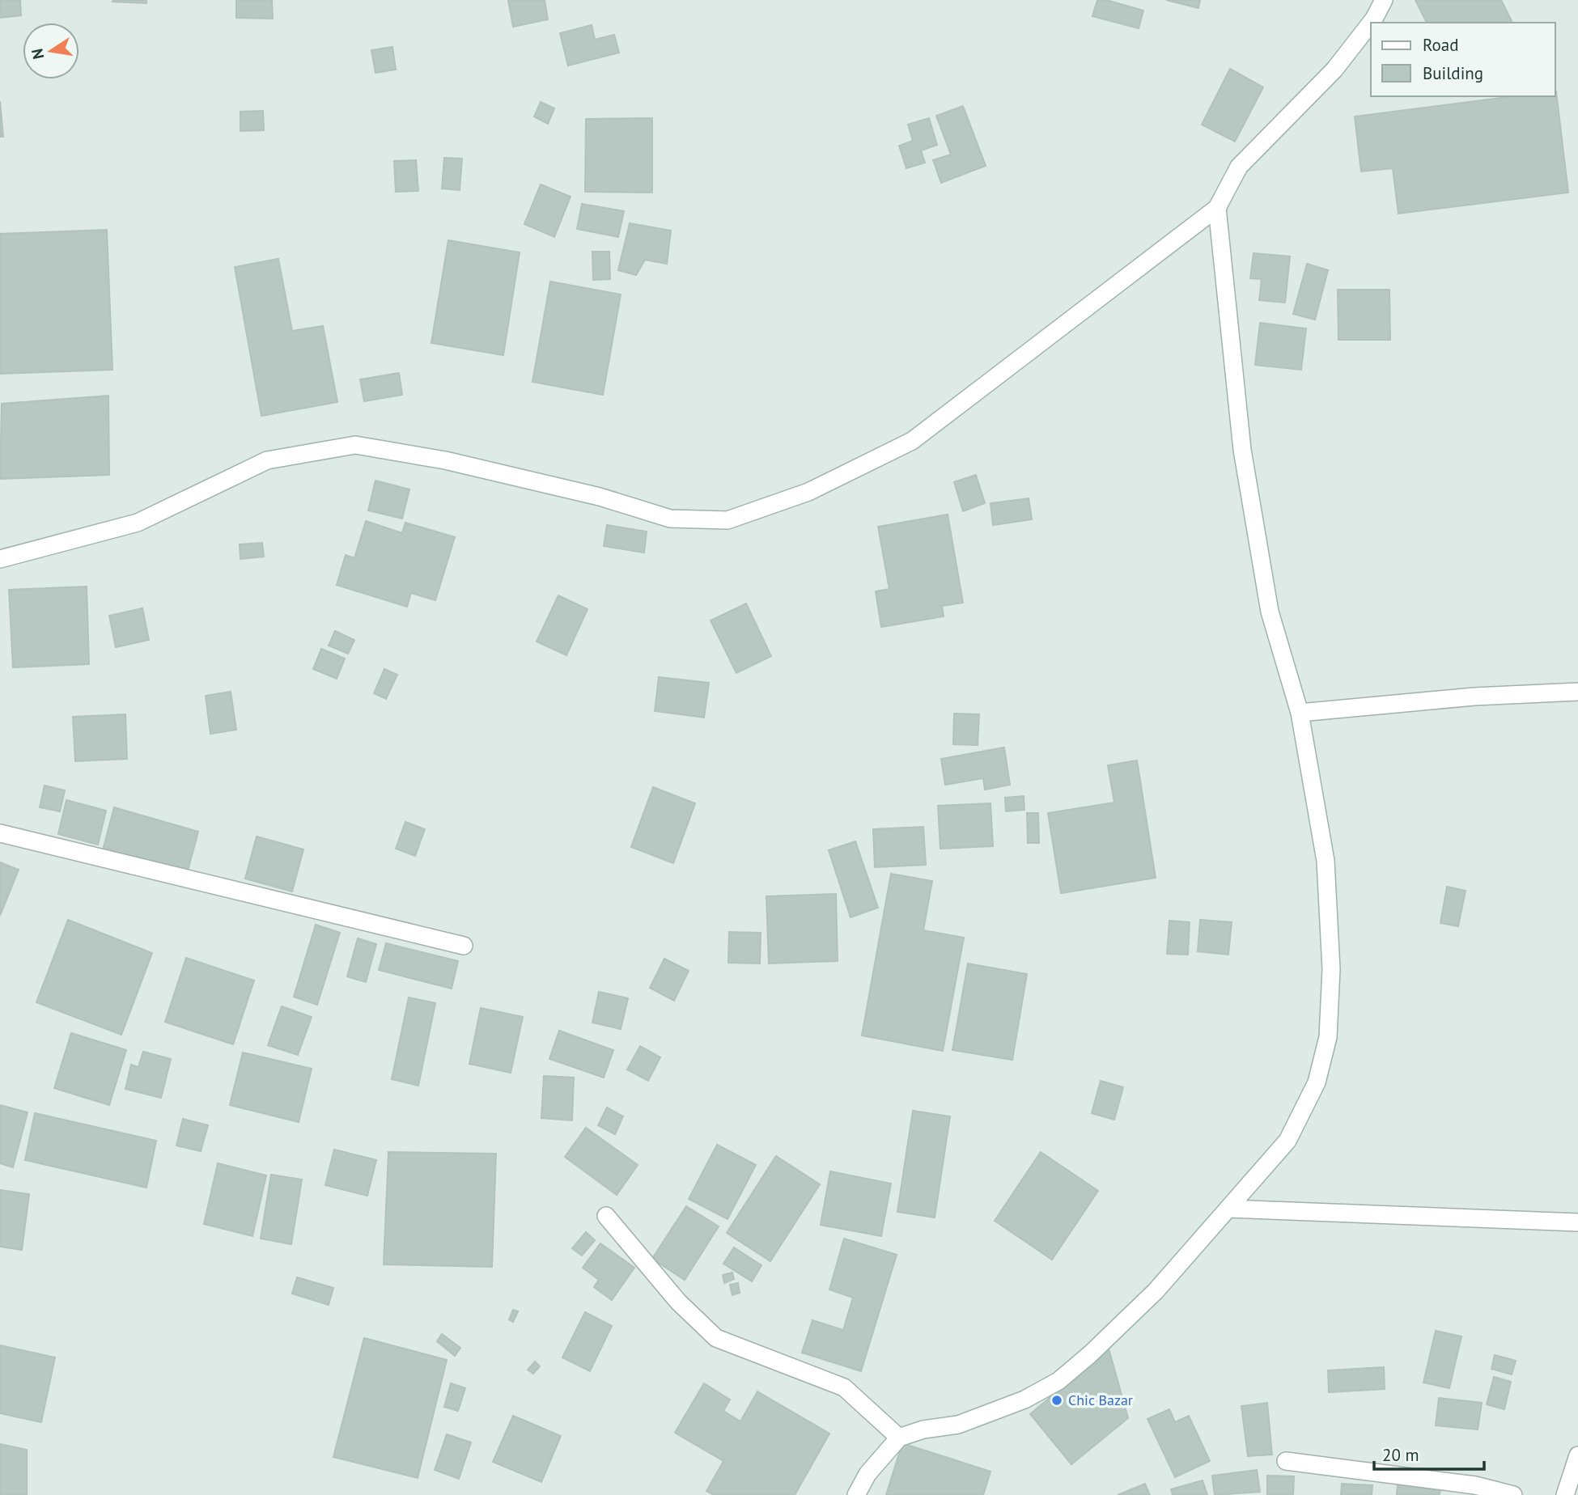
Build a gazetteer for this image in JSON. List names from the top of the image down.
{
  "places": ["Chic Bazar"],
  "legend": ["Road", "Building"],
  "scale_bar": "20 m",
  "north": "left"
}
